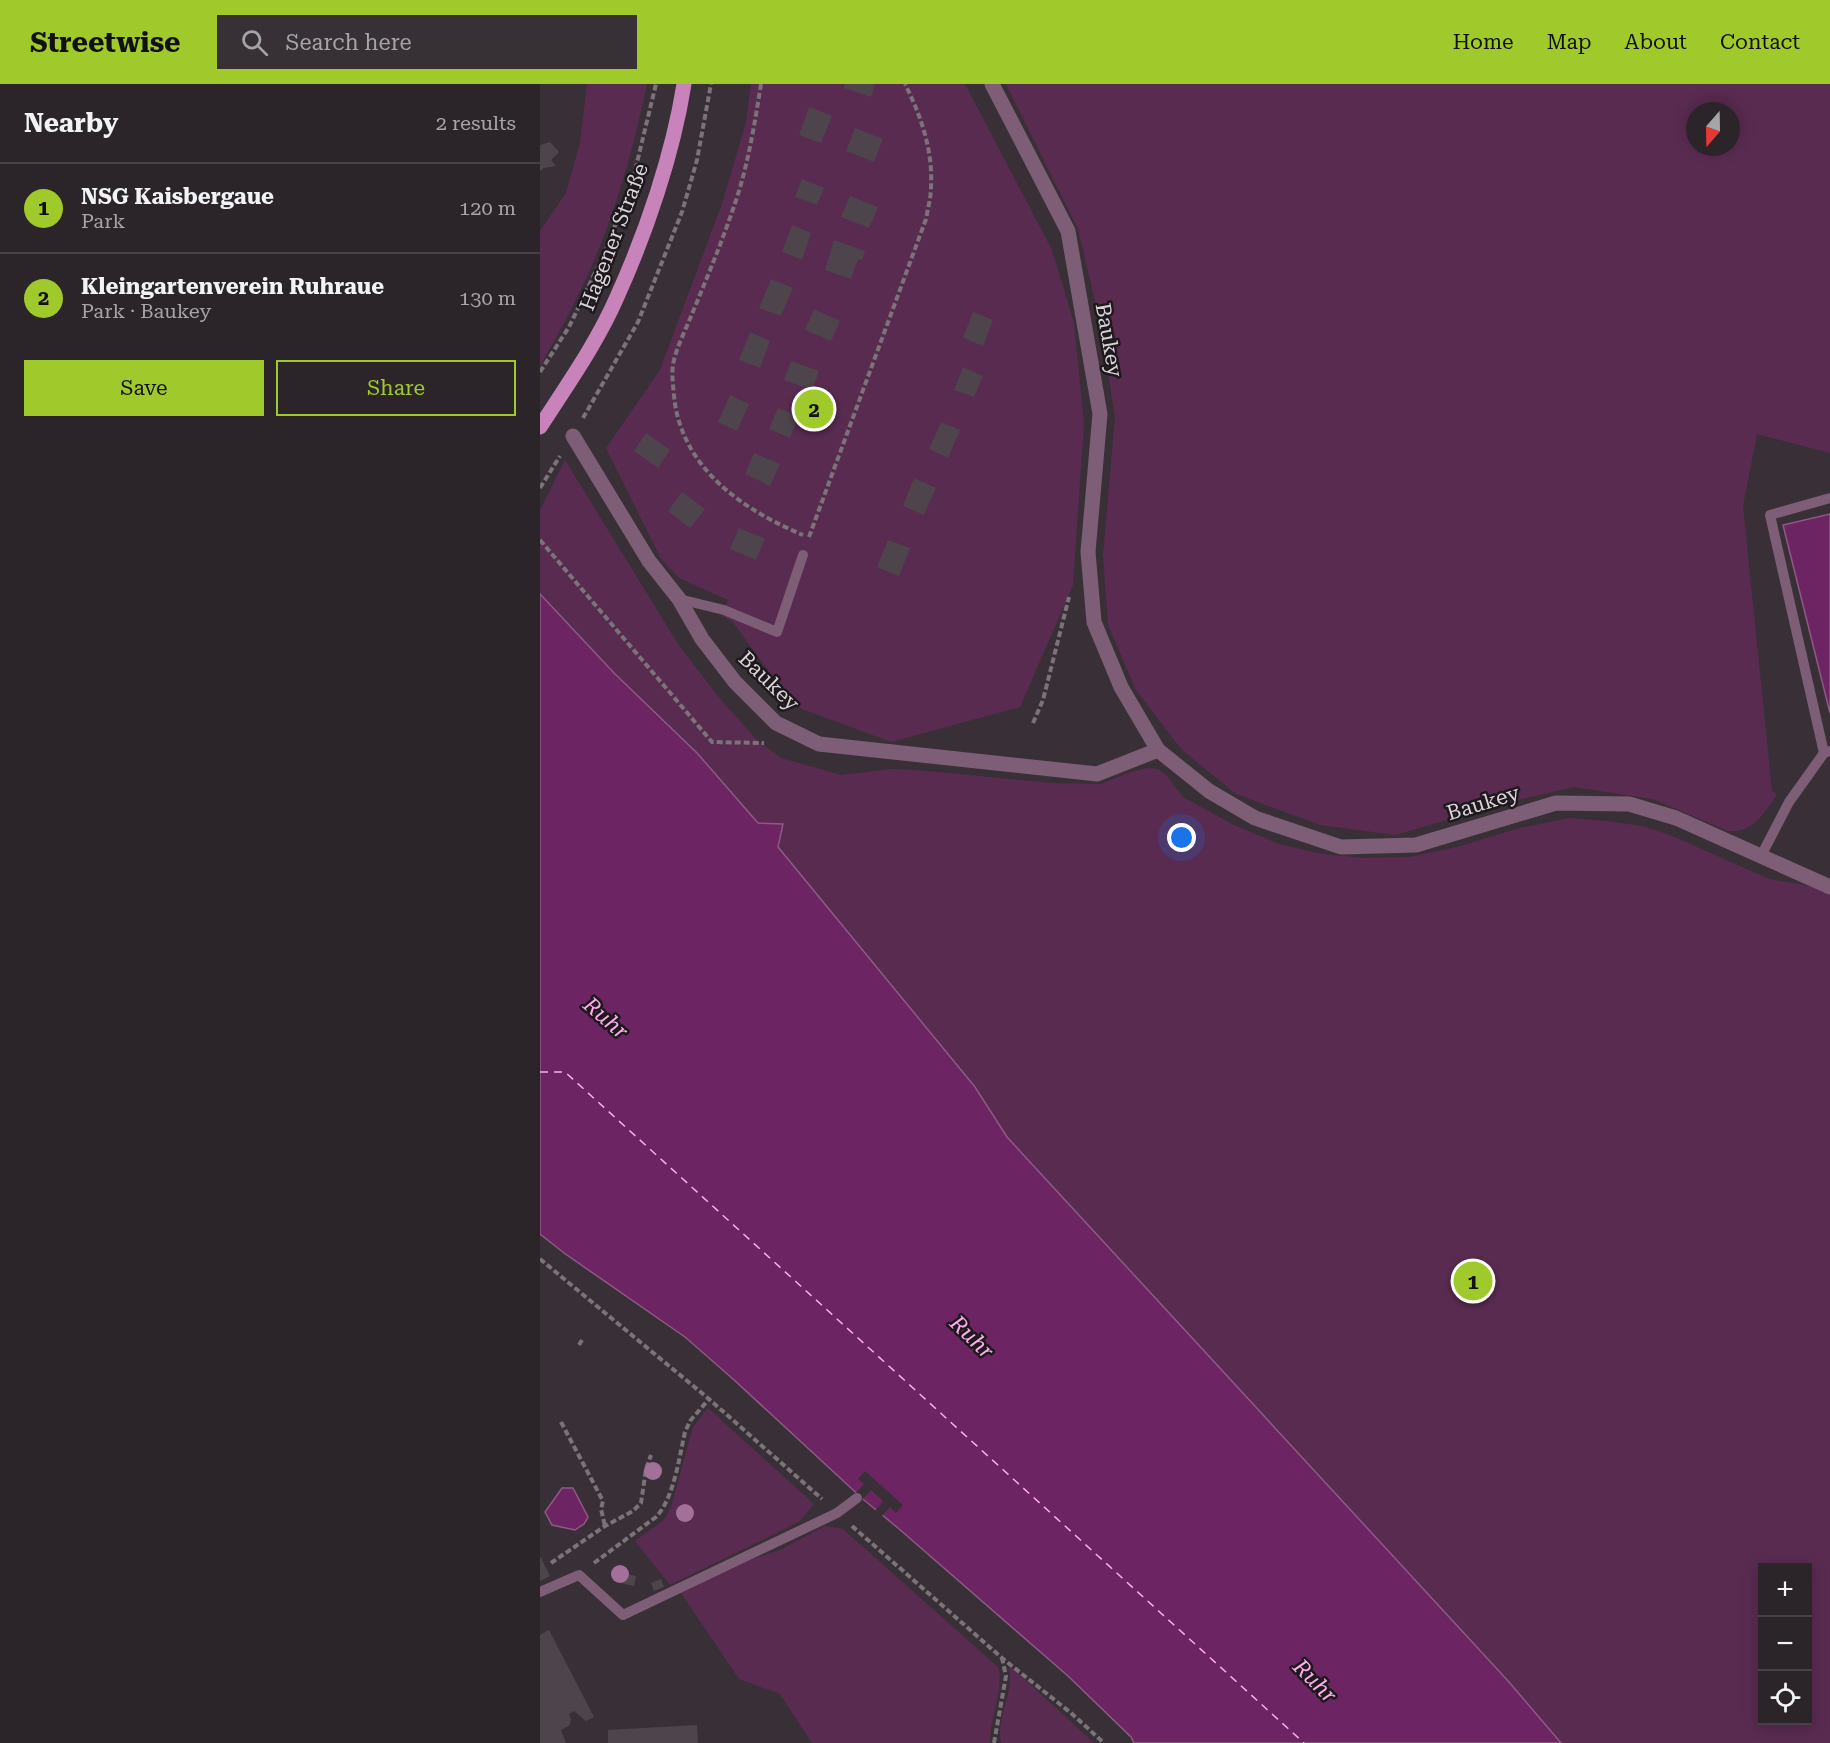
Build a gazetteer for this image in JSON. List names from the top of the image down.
{
  "streets": {
    "main road": ["Hagener Straße"],
    "street": ["Baukey"]
  },
  "water": ["Ruhr"],
  "north": "bottom",
  "page": {
    "header": "Streetwise",
    "search": "Search here",
    "nav": [
      "Home",
      "Map",
      "About",
      "Contact"
    ],
    "heading": ["Nearby", "2 results"],
    "list": [
      {
        "mark": "1",
        "name": "NSG Kaisbergaue",
        "note": "Park",
        "value": "120 m"
      },
      {
        "mark": "2",
        "name": "Kleingartenverein Ruhraue",
        "note": "Park · Baukey",
        "value": "130 m"
      }
    ],
    "buttons": ["Save", "Share"],
    "pins": ["2", "1"],
    "map_buttons": ["+", "−"]
  }
}
